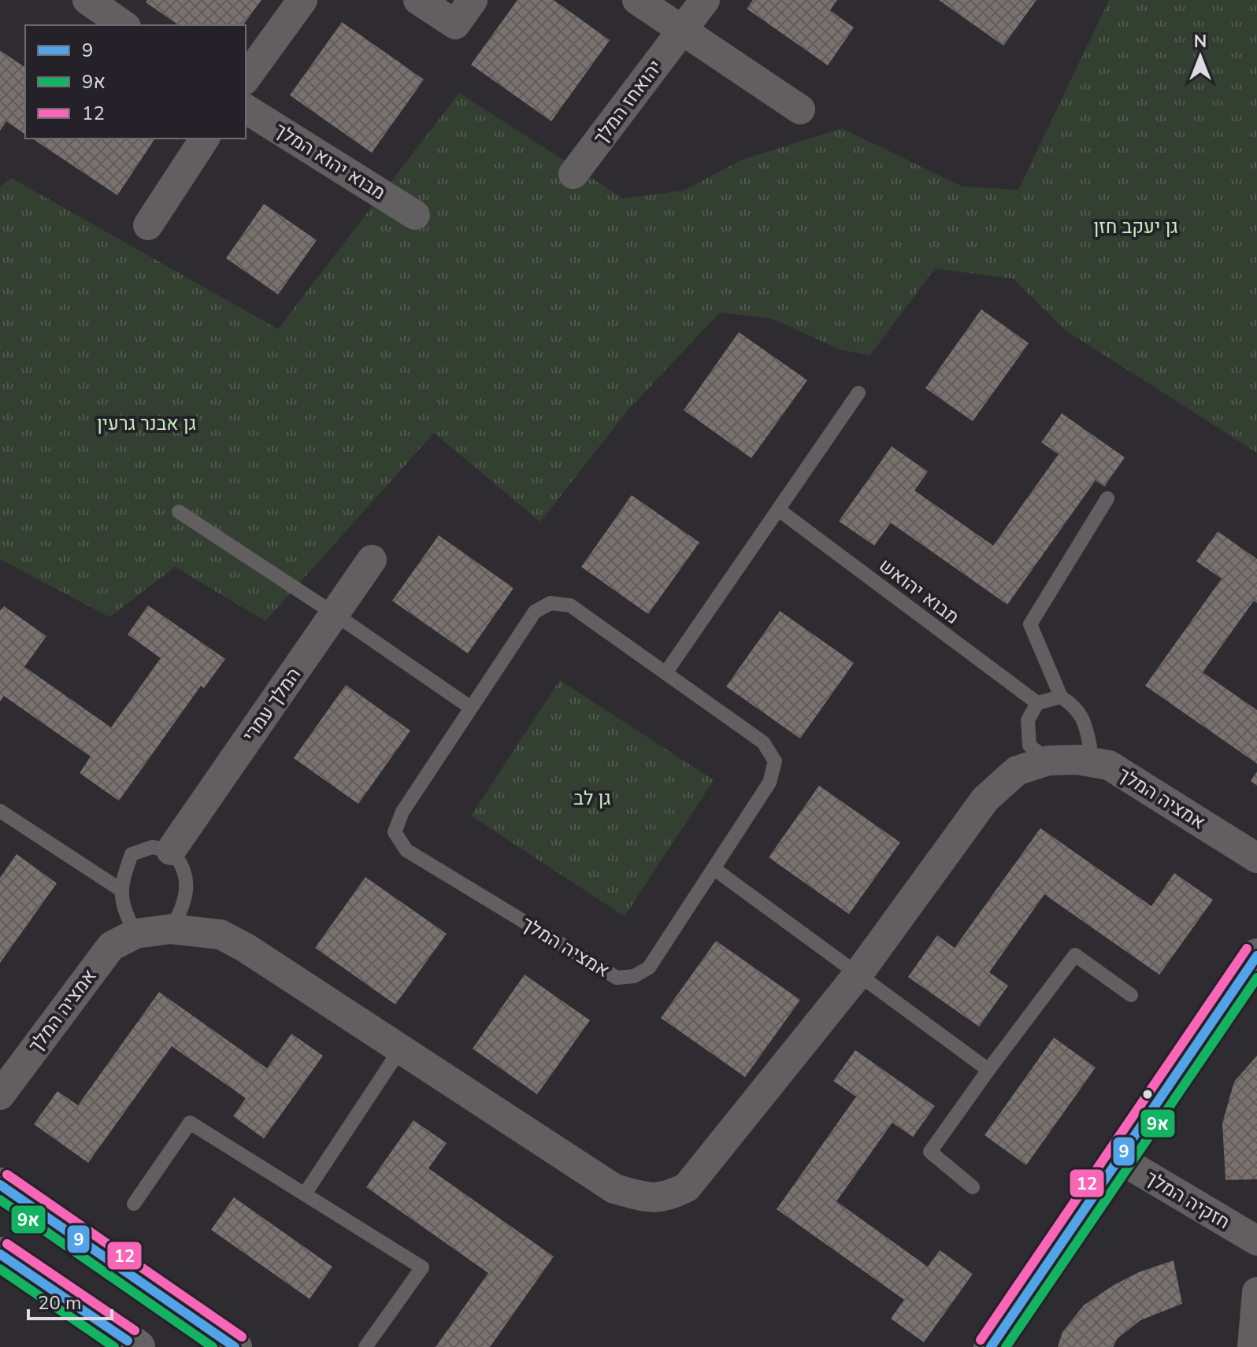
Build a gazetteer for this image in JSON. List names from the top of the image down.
{
  "streets": {
    "street": [
      "יהואחז המלך",
      "מבוא יהוא המלך",
      "המלך עמרי",
      "אמציה המלך",
      "חזקיה המלך"
    ],
    "lane": ["מבוא יהואש"]
  },
  "crossings": [
    ["מבוא יהואש", "אמציה המלך"],
    ["המלך עמרי", "אמציה המלך"]
  ],
  "parks": ["גן יעקב חזן", "גן אבנר גרעין", "גן לב"],
  "lines": ["transit line 12", "transit line 9", "transit line 9א"],
  "legend": ["9", "9א", "12"],
  "scale_bar": "20 m",
  "north": "top"
}
